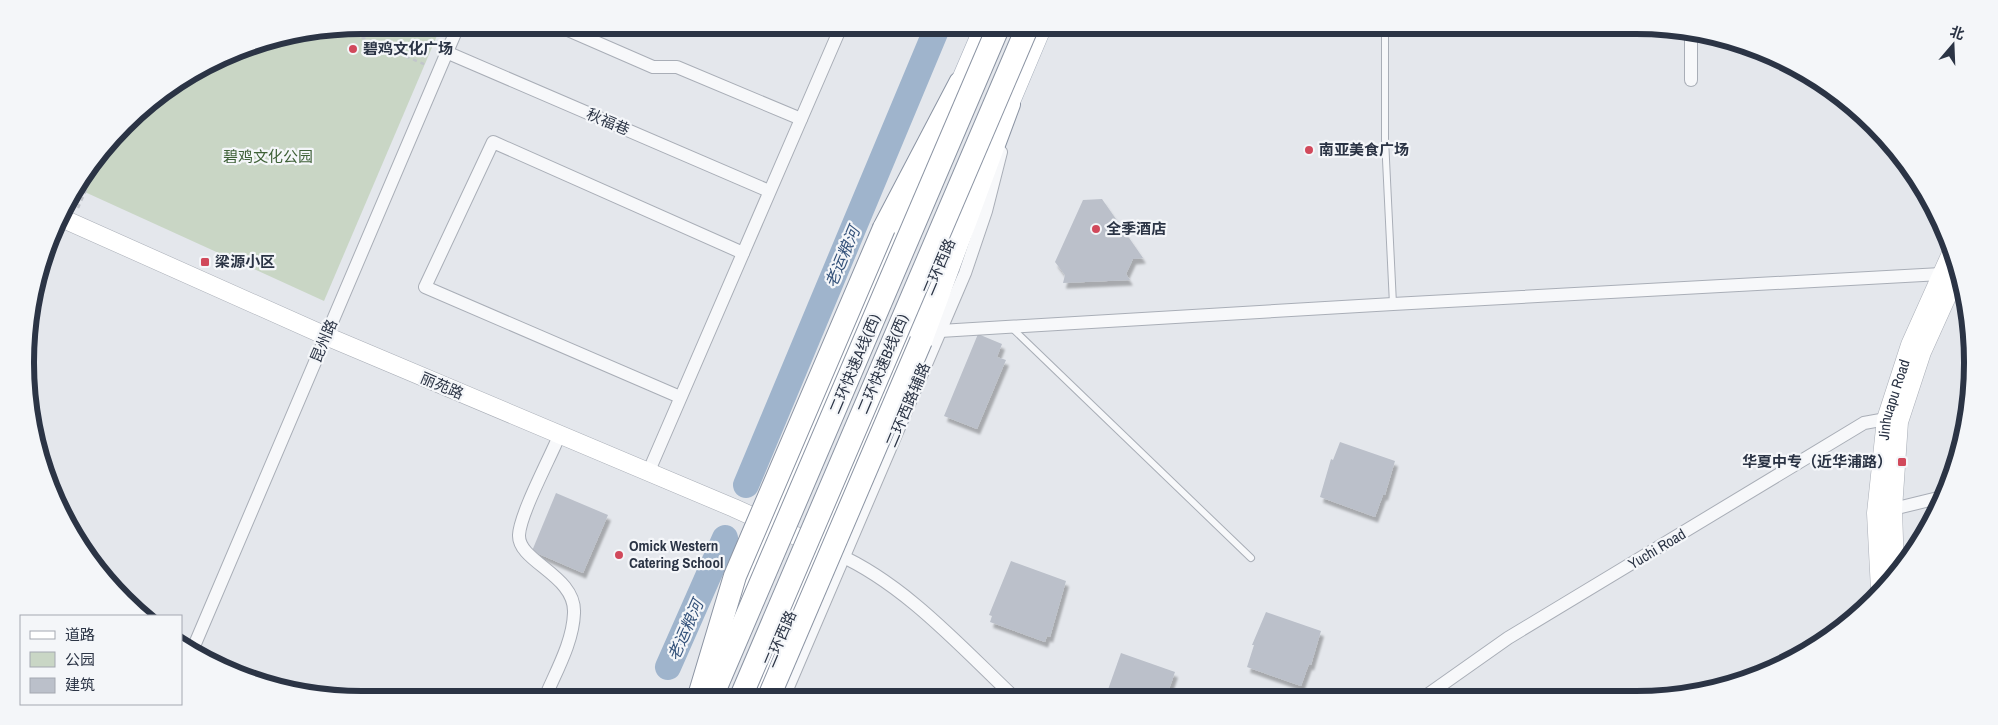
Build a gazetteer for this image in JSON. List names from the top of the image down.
{
  "streets": {
    "highway": ["二环快速A线(西)", "二环快速B线(西)"],
    "main road": ["二环西路"],
    "street": [
      "秋福巷",
      "昆州路",
      "丽苑路",
      "Jinhuapu Road",
      "二环西路辅路",
      "Yuchi Road"
    ]
  },
  "crossings": [
    ["秋福巷", "昆州路"],
    ["二环西路", "丽苑路"],
    ["二环西路", "二环西路辅路"],
    ["昆州路", "丽苑路"],
    ["丽苑路", "二环西路辅路"],
    ["Jinhuapu Road", "Yuchi Road"]
  ],
  "water": ["老运粮河"],
  "parks": ["碧鸡文化公园"],
  "places": {
    "other": [
      "碧鸡文化广场",
      "南亚美食广场",
      "全季酒店",
      "Omick Western Catering School"
    ],
    "transit": ["梁源小区", "华夏中专（近华浦路）"]
  },
  "legend": ["道路", "公园", "建筑"],
  "north": "top"
}
